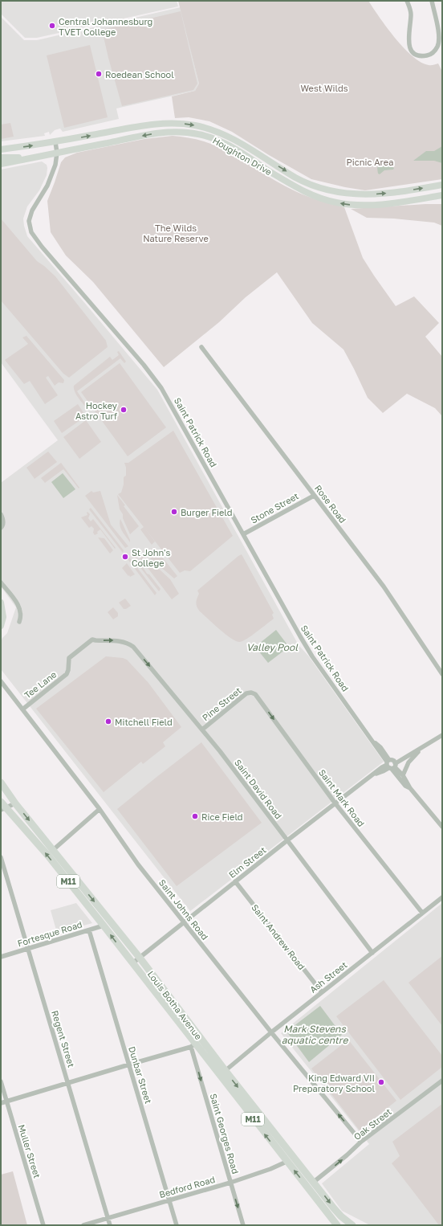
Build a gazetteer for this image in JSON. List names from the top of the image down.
{
  "streets": {
    "main road": ["Houghton Drive", "M11", "Louis Botha Avenue"],
    "street": [
      "Saint Patrick Road",
      "Rose Road",
      "Stone Street",
      "Tee Lane",
      "Pine Street",
      "Saint David Road",
      "Saint Mark Road",
      "Elm Street",
      "Saint Johns Road",
      "Fortesque Road",
      "Saint Andrew Road",
      "Ash Street",
      "Regent Street",
      "Dunbar Street",
      "Oak Street",
      "Saint Georges Road",
      "Muller Street",
      "Bedford Road"
    ]
  },
  "crossings": [
    ["Houghton Drive", "Saint Patrick Road"],
    ["Saint Patrick Road", "Stone Street"],
    ["Saint Patrick Road", "Elm Street"],
    ["Rose Road", "Stone Street"],
    ["Tee Lane", "Saint David Road"],
    ["Tee Lane", "Saint Johns Road"],
    ["Pine Street", "Saint David Road"],
    ["Pine Street", "Saint Mark Road"],
    ["Saint David Road", "Elm Street"],
    ["Saint David Road", "Ash Street"],
    ["Saint Mark Road", "Elm Street"],
    ["Saint Mark Road", "Ash Street"],
    ["Elm Street", "Saint Johns Road"],
    ["Elm Street", "Saint Andrew Road"],
    ["Elm Street", "Louis Botha Avenue"],
    ["Saint Johns Road", "Ash Street"],
    ["Saint Johns Road", "Oak Street"],
    ["Fortesque Road", "Louis Botha Avenue"],
    ["Fortesque Road", "Regent Street"],
    ["Fortesque Road", "Dunbar Street"],
    ["Saint Andrew Road", "Ash Street"],
    ["Ash Street", "Louis Botha Avenue"],
    ["Louis Botha Avenue", "Oak Street"],
    ["Louis Botha Avenue", "Saint Georges Road"],
    ["Louis Botha Avenue", "Bedford Road"],
    ["Regent Street", "Bedford Road"],
    ["Dunbar Street", "Bedford Road"],
    ["Saint Georges Road", "Bedford Road"]
  ],
  "one_way": [
    "Tee Lane",
    "Saint Mark Road",
    "Oak Street",
    "Saint Georges Road"
  ],
  "water": ["Valley Pool", "Mark Stevens aquatic centre"],
  "parks": ["West Wilds", "Picnic Area", "The Wilds Nature Reserve"],
  "places": [
    "Central Johannesburg TVET College",
    "Roedean School",
    "Hockey Astro Turf",
    "Burger Field",
    "St John's College",
    "Mitchell Field",
    "Rice Field",
    "King Edward VII Preparatory School"
  ]
}
